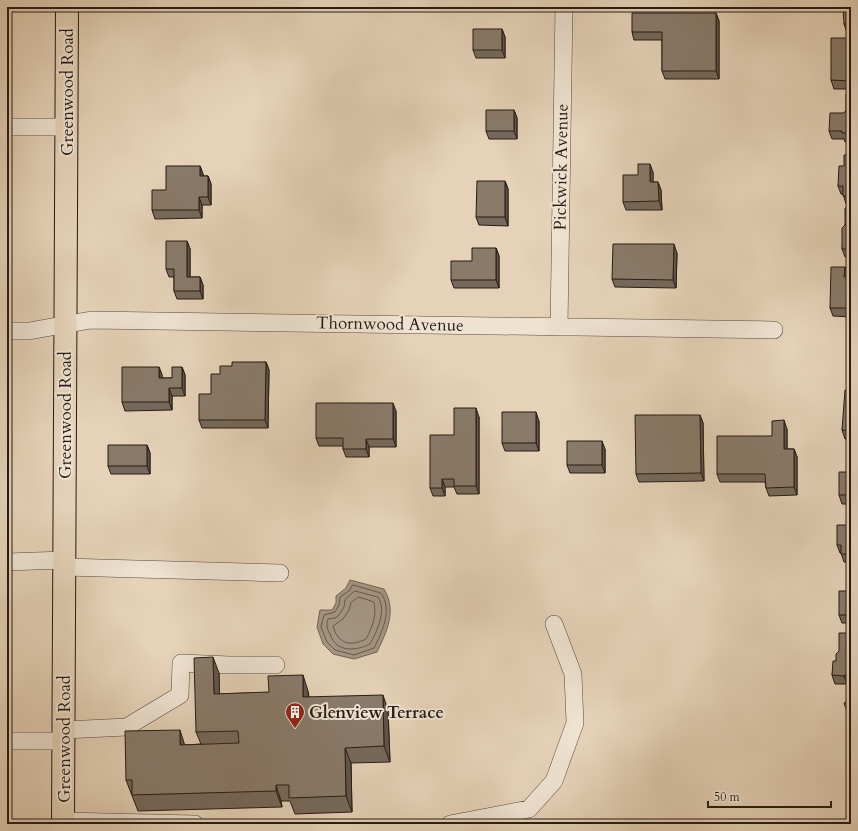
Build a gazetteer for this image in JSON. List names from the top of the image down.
{
  "streets": {
    "main road": ["Greenwood Road"],
    "street": ["Pickwick Avenue", "Thornwood Avenue"]
  },
  "crossings": [
    ["Greenwood Road", "Thornwood Avenue"],
    ["Pickwick Avenue", "Thornwood Avenue"]
  ],
  "places": {
    "building": ["Glenview Terrace"]
  },
  "scale_bar": "50 m"
}
